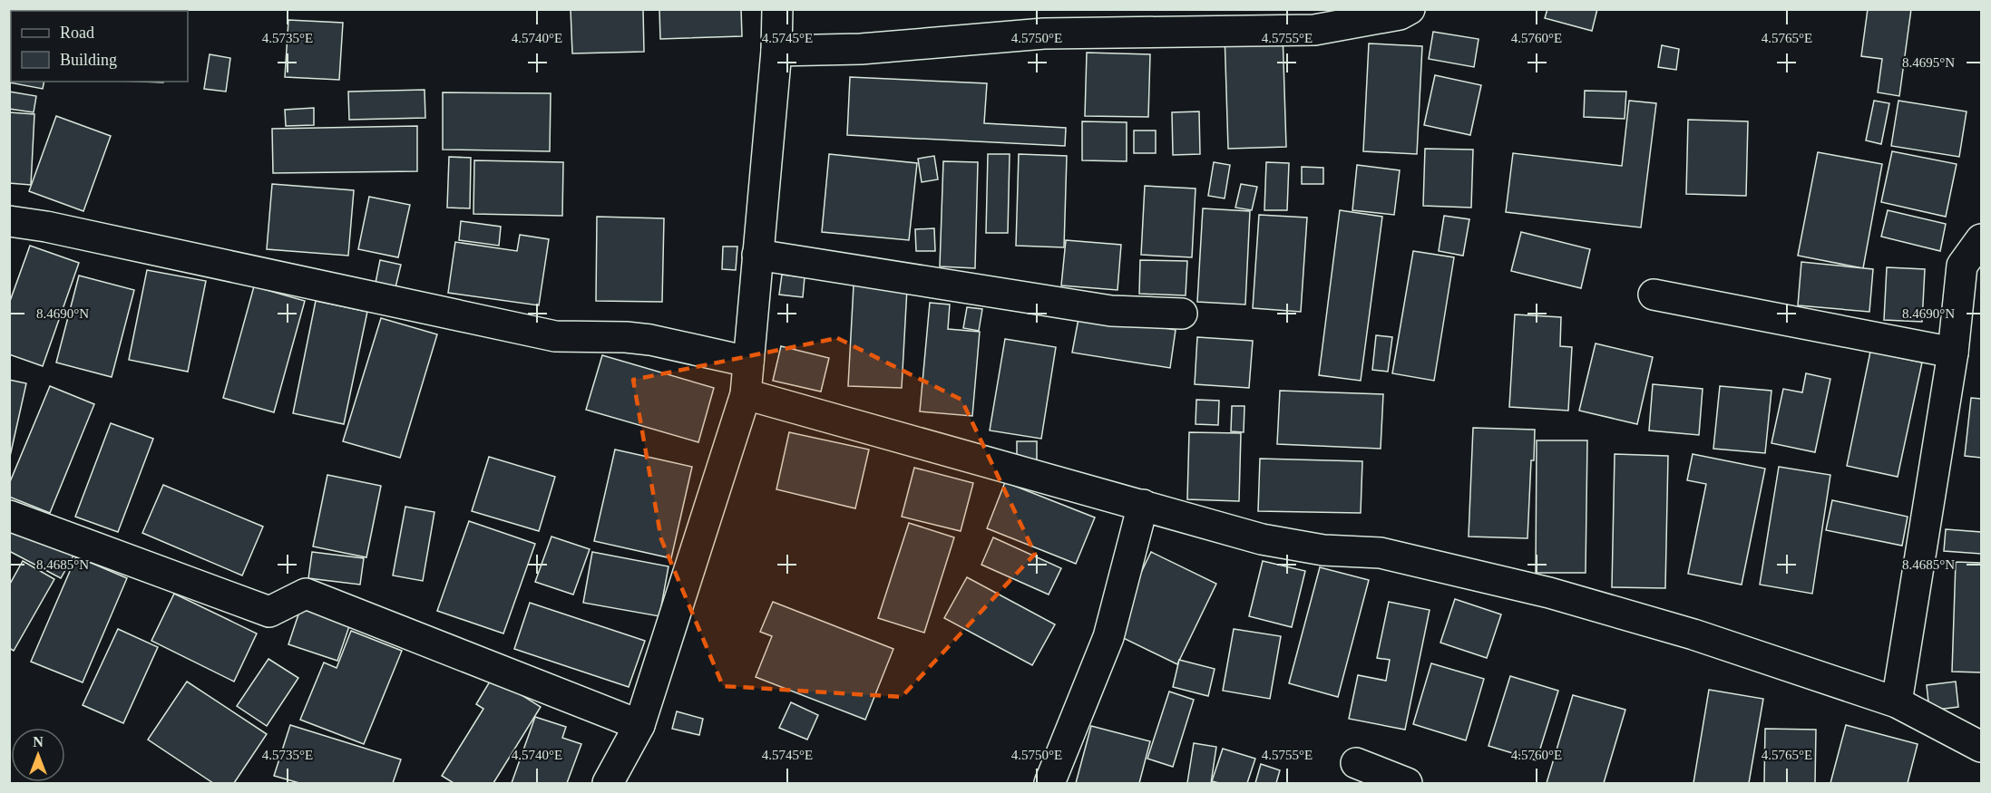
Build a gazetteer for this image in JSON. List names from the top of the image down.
{
  "legend": ["Road", "Building"],
  "north": "top",
  "coordinates": [
    "4.5735°E",
    "4.5740°E",
    "4.5745°E",
    "4.5750°E",
    "4.5755°E",
    "4.5760°E",
    "4.5765°E",
    "8.4695°N",
    "8.4690°N",
    "8.4685°N"
  ]
}
